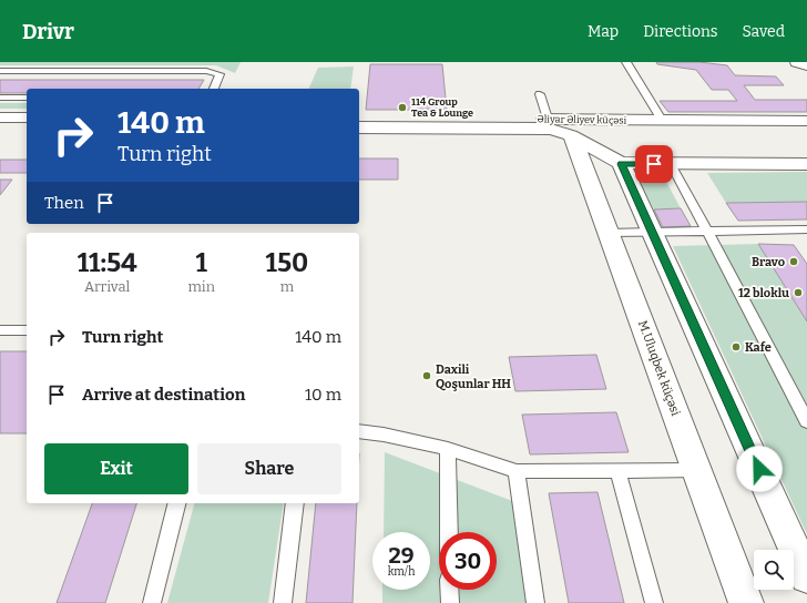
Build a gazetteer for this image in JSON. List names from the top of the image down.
{
  "streets": {
    "street": ["Əliyar Əliyev küçəsi", "M.Uluqbek küçəsi"]
  },
  "crossings": [
    ["Əliyar Əliyev küçəsi", "M.Uluqbek küçəsi"]
  ],
  "places": [
    "114 Group Tea & Lounge",
    "Bravo",
    "12 bloklu",
    "Kafe",
    "Daxili Qoşunlar HH"
  ],
  "page": {
    "header": "Drivr",
    "nav": ["Map", "Directions", "Saved"],
    "turn": ["140 m", "Turn right"],
    "then": "Then",
    "eta": [
      "11:54",
      "Arrival",
      "1",
      "min",
      "150",
      "m"
    ],
    "list": [
      {
        "name": "Turn right",
        "value": "140 m"
      },
      {
        "name": "Arrive at destination",
        "value": "10 m"
      }
    ],
    "buttons": ["Exit", "Share"],
    "speed": "29 km/h",
    "limit": "30"
  }
}
